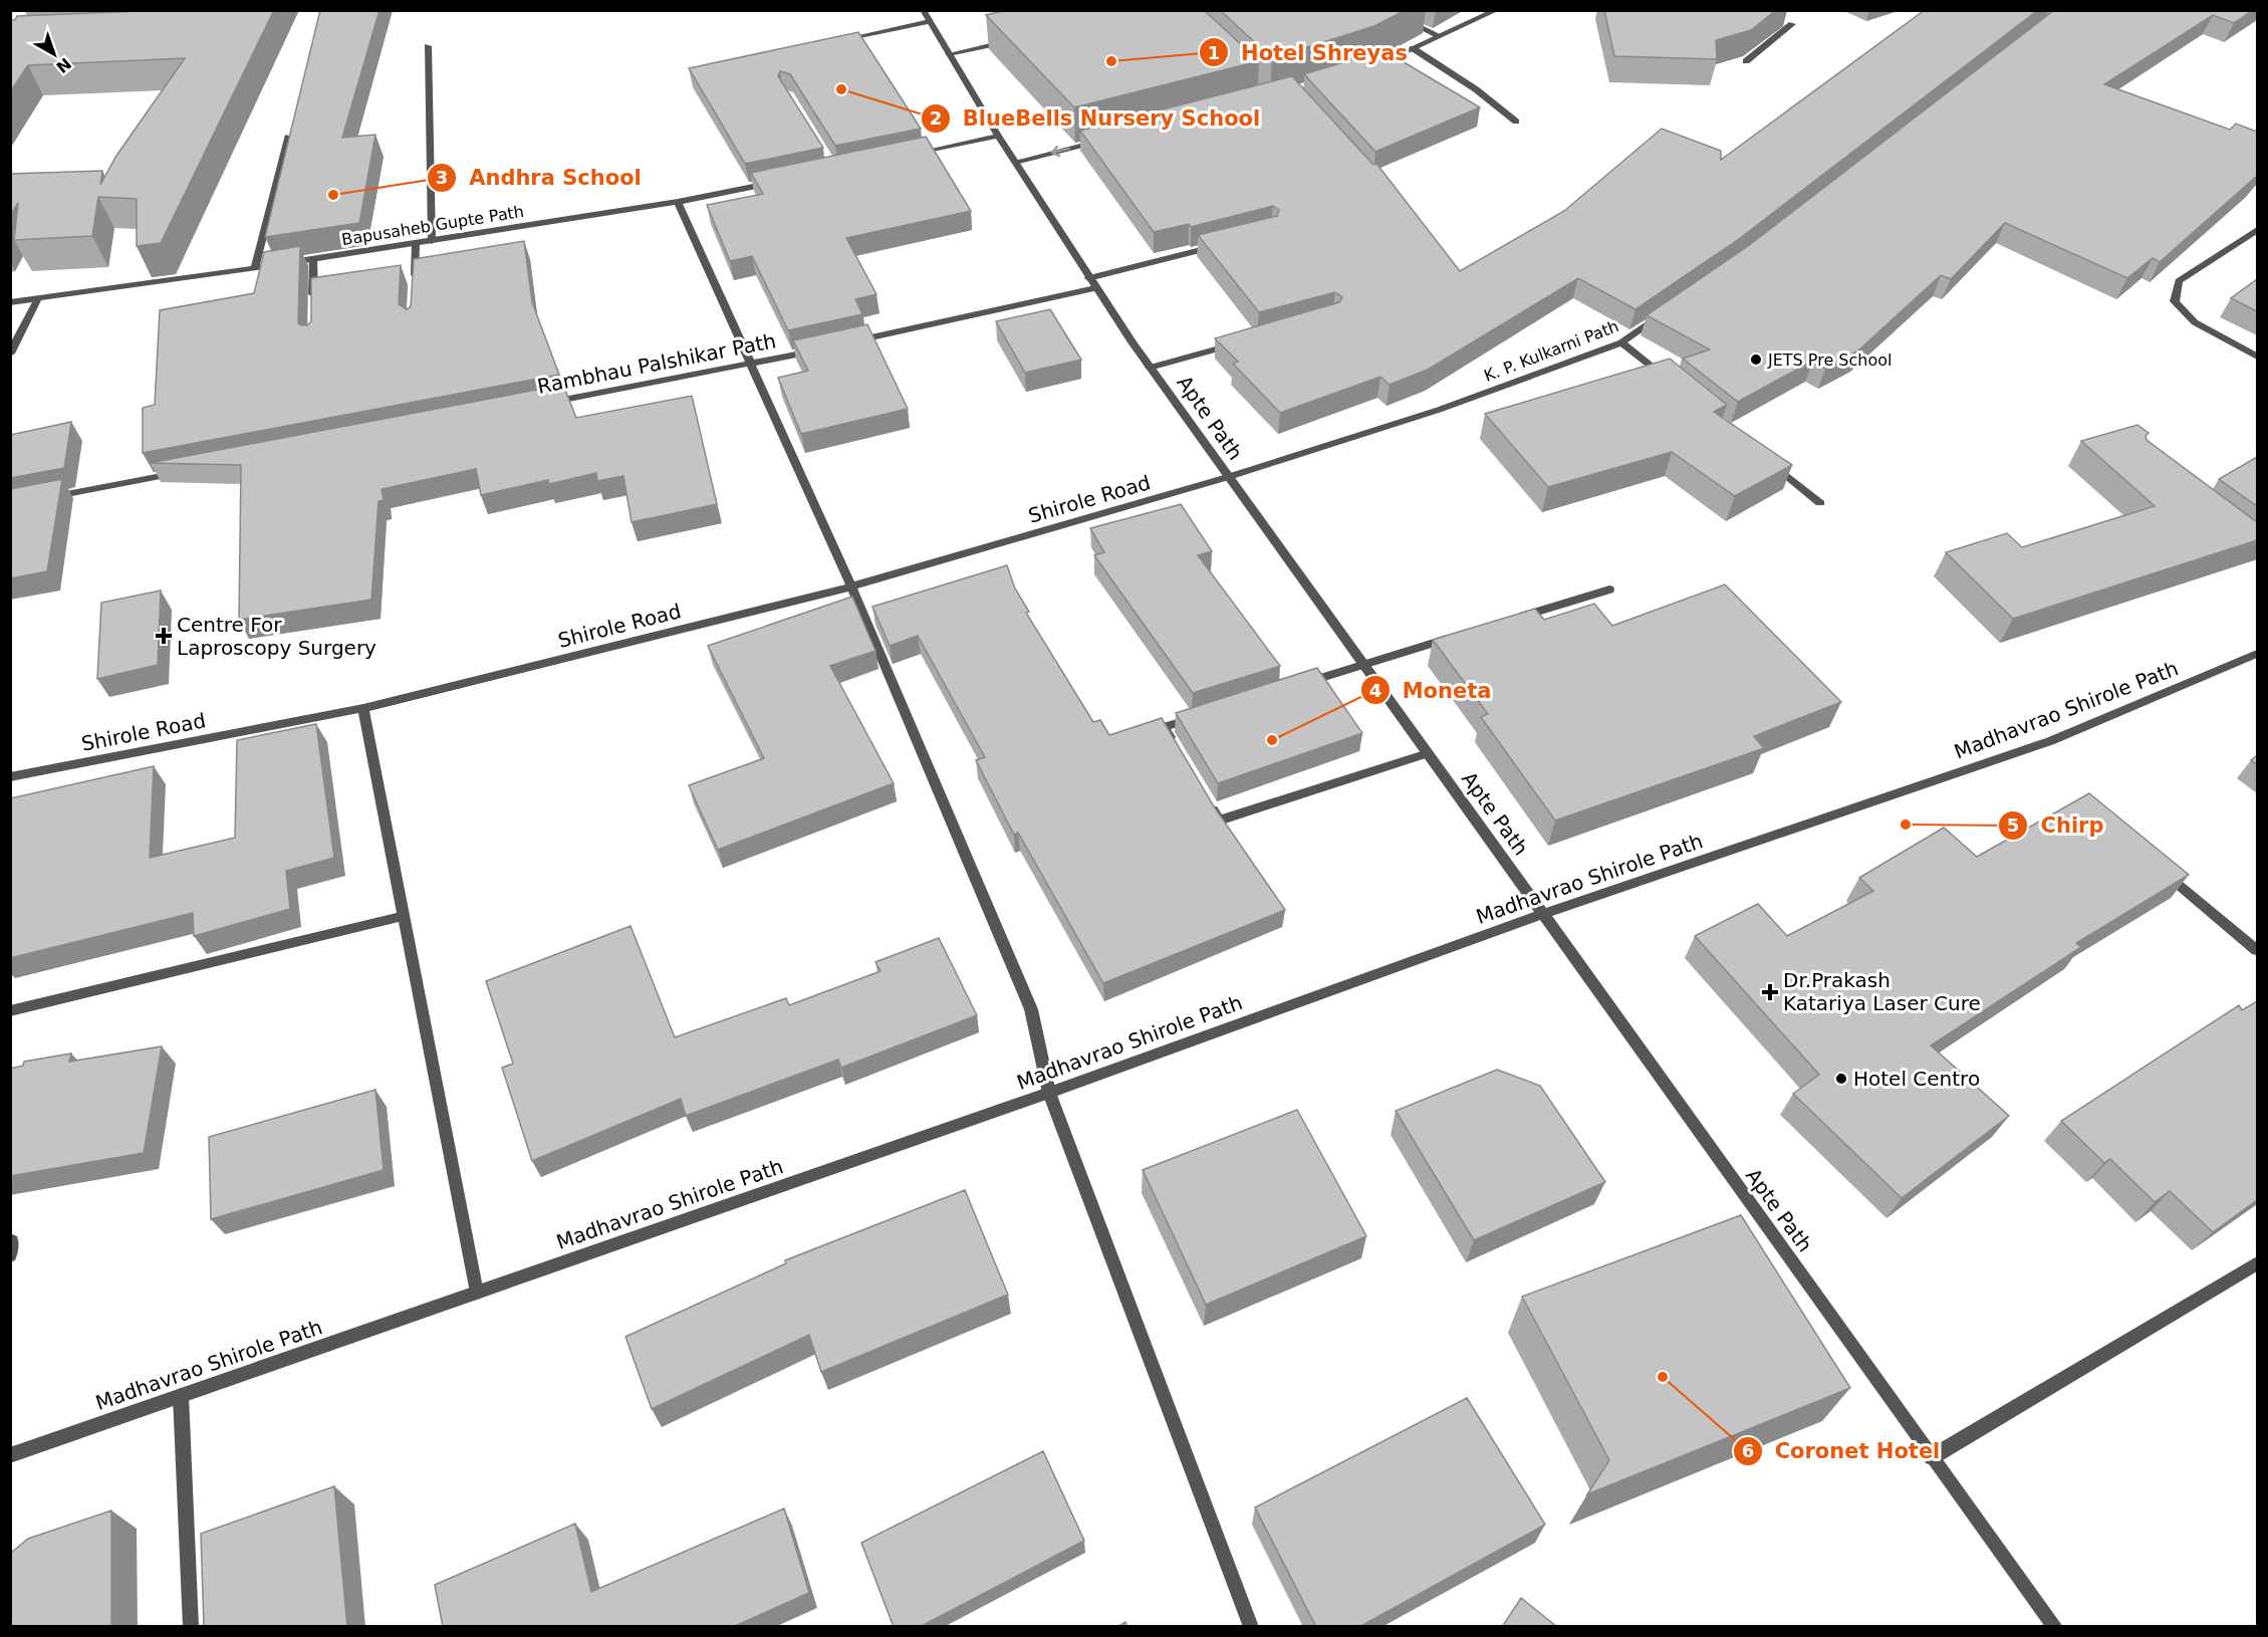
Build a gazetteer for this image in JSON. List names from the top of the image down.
{
  "streets": {
    "street": [
      "Bapusaheb Gupte Path",
      "K. P. Kulkarni Path",
      "Rambhau Palshikar Path",
      "Apte Path",
      "Shirole Road",
      "Madhavrao Shirole Path"
    ]
  },
  "crossings": [
    ["K. P. Kulkarni Path", "Apte Path"],
    ["K. P. Kulkarni Path", "Shirole Road"],
    ["Apte Path", "Shirole Road"],
    ["Apte Path", "Madhavrao Shirole Path"]
  ],
  "places": {
    "other": [
      "Hotel Shreyas",
      "BlueBells Nursery School",
      "Andhra School",
      "JETS Pre School",
      "Moneta",
      "Chirp",
      "Hotel Centro",
      "Coronet Hotel"
    ],
    "health": ["Centre For Laproscopy Surgery", "Dr.Prakash Katariya Laser Cure"]
  },
  "north": "bottom right"
}
